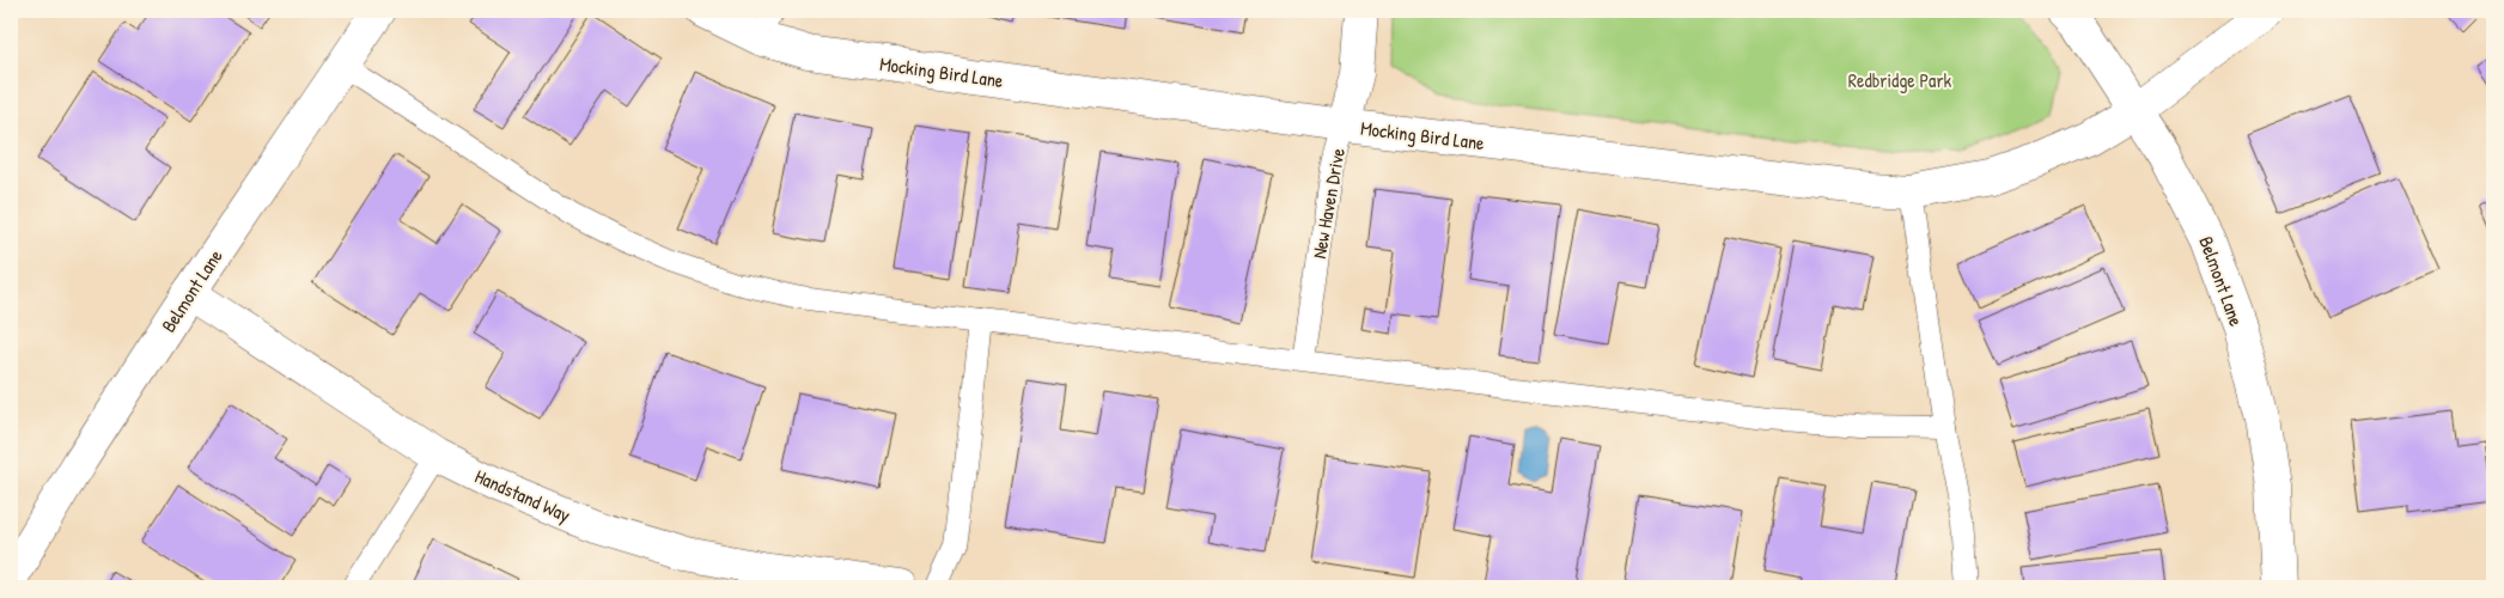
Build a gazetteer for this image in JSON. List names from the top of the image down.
{
  "streets": {
    "street": [
      "Mocking Bird Lane",
      "New Haven Drive",
      "Belmont Lane",
      "Handstand Way"
    ]
  },
  "crossings": [
    ["Mocking Bird Lane", "New Haven Drive"],
    ["Mocking Bird Lane", "Belmont Lane"],
    ["Belmont Lane", "Handstand Way"]
  ],
  "parks": ["Redbridge Park"]
}
